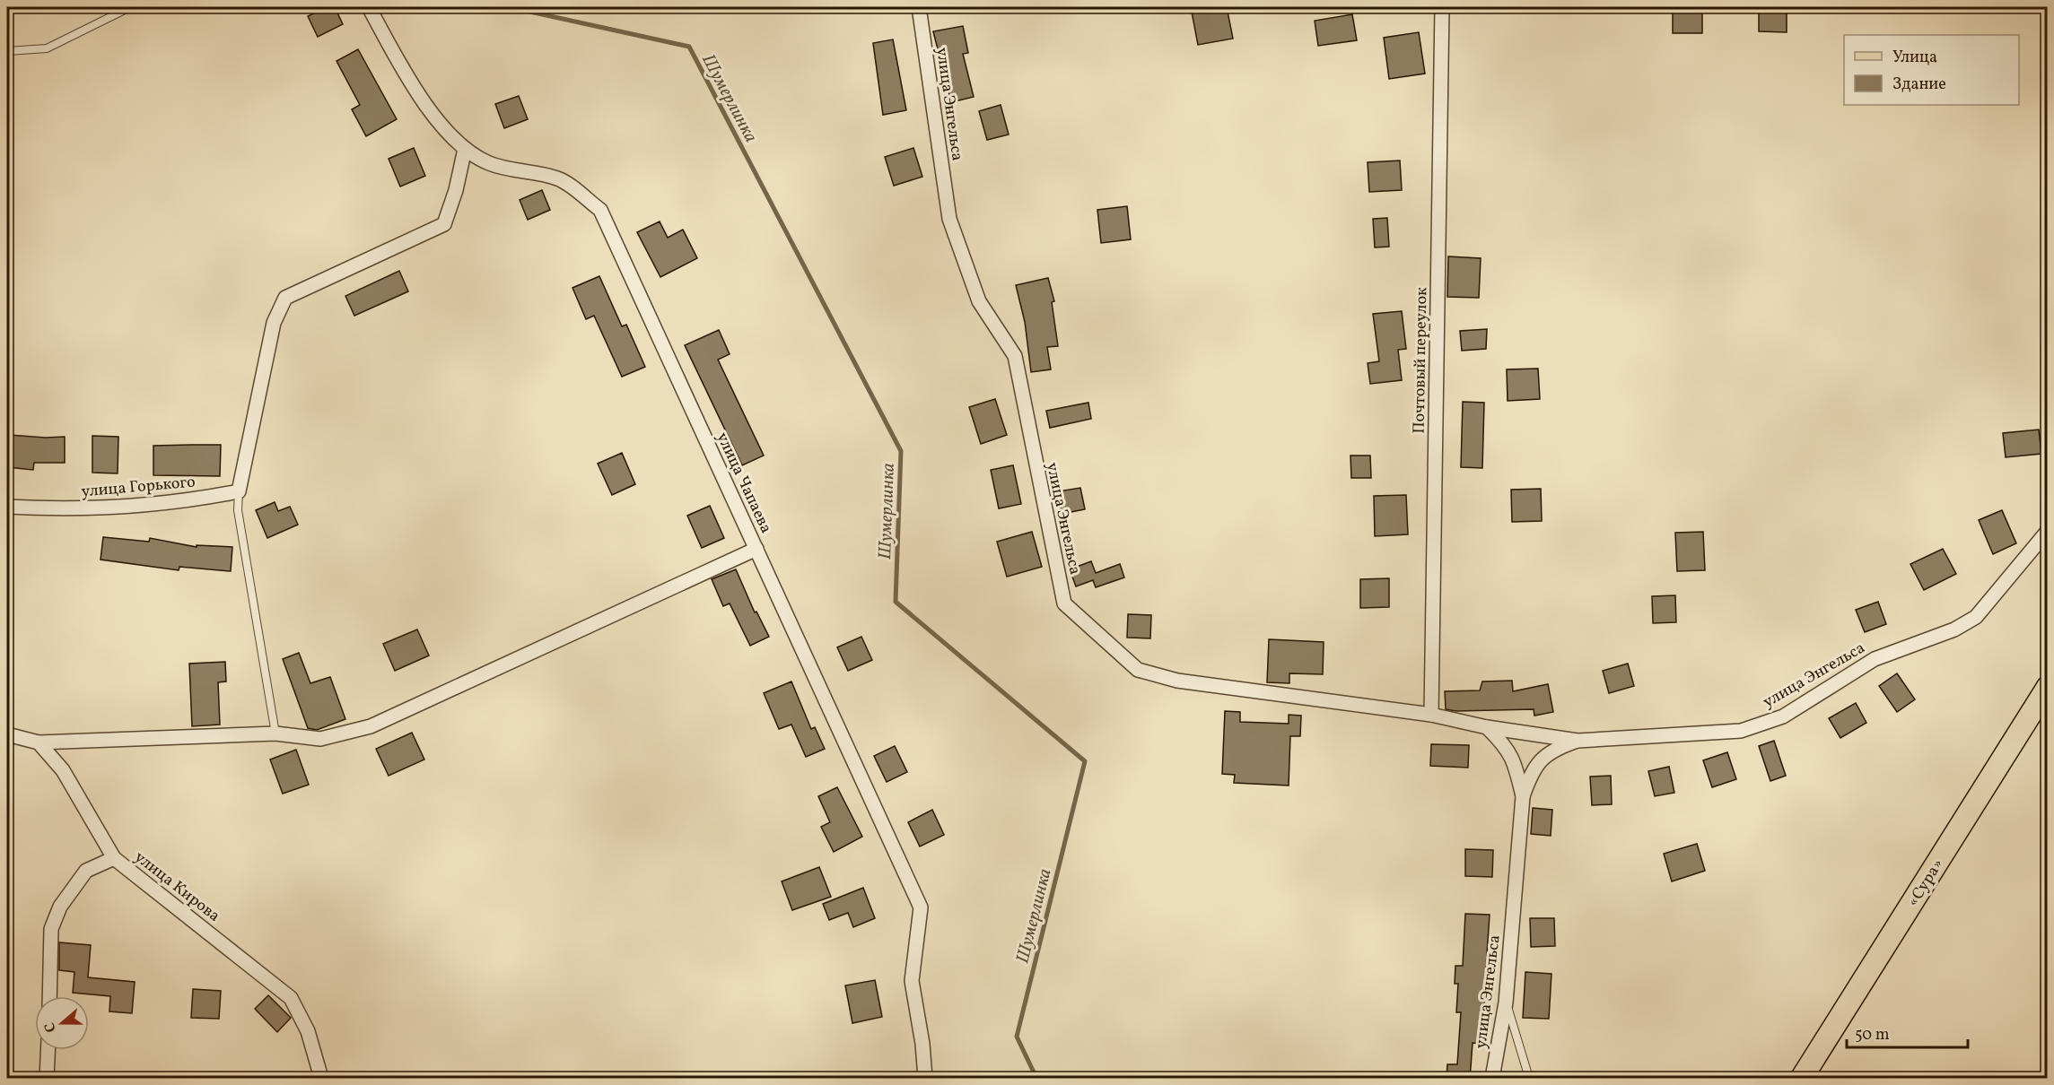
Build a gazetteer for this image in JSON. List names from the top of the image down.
{
  "streets": {
    "main road": ["«Сура»"],
    "street": [
      "улица Энгельса",
      "Почтовый переулок",
      "улица Чапаева",
      "улица Горького",
      "улица Кирова"
    ]
  },
  "crossings": [
    ["улица Энгельса", "Почтовый переулок"]
  ],
  "water": ["Шумерлинка"],
  "legend": ["Улица", "Здание"],
  "scale_bar": "50 m",
  "north": "left"
}
